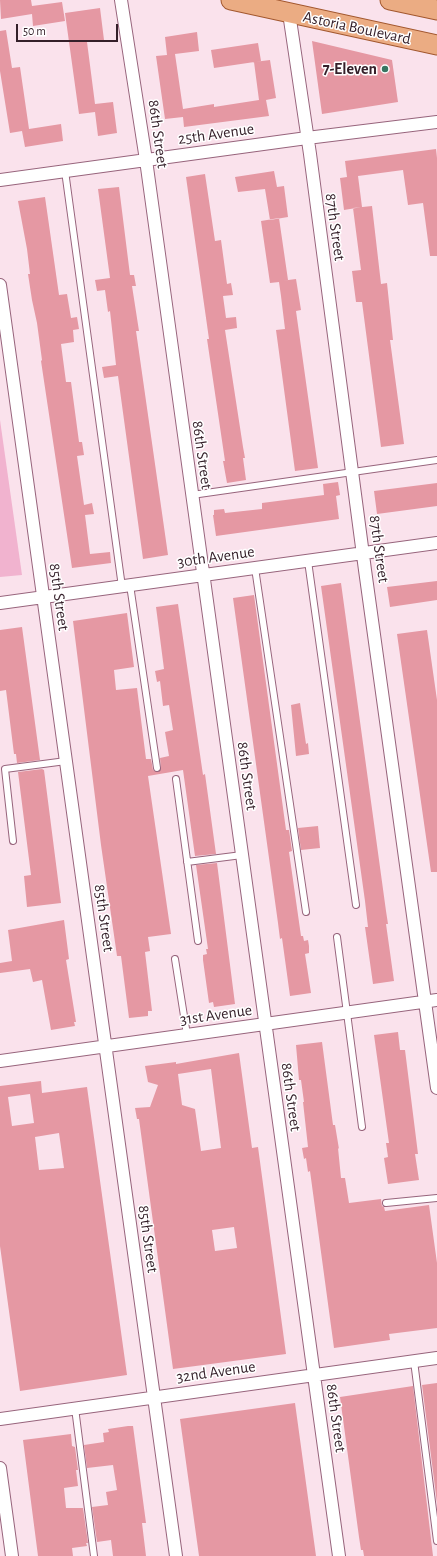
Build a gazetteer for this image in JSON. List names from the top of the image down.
{
  "streets": {
    "main road": ["Astoria Boulevard"],
    "street": [
      "86th Street",
      "25th Avenue",
      "87th Street",
      "30th Avenue",
      "85th Street",
      "31st Avenue",
      "32nd Avenue"
    ]
  },
  "crossings": [
    ["Astoria Boulevard", "87th Street"],
    ["86th Street", "25th Avenue"],
    ["86th Street", "30th Avenue"],
    ["86th Street", "31st Avenue"],
    ["86th Street", "32nd Avenue"],
    ["25th Avenue", "87th Street"],
    ["87th Street", "30th Avenue"],
    ["87th Street", "31st Avenue"],
    ["30th Avenue", "85th Street"],
    ["85th Street", "31st Avenue"],
    ["85th Street", "32nd Avenue"]
  ],
  "places": ["7-Eleven"],
  "scale_bar": "50 m"
}
